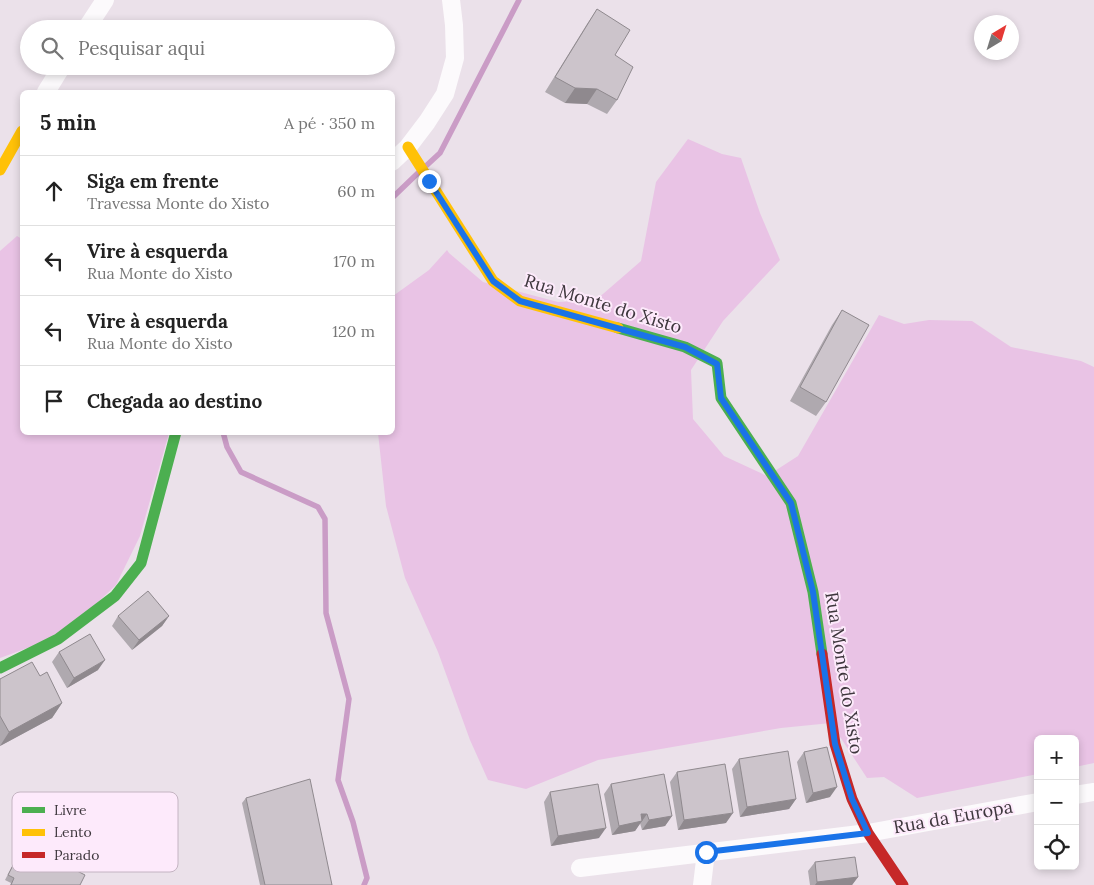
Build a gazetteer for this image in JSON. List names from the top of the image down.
{
  "streets": {
    "street": ["Rua Monte do Xisto", "Rua da Europa"]
  },
  "crossings": [
    ["Rua Monte do Xisto", "Rua da Europa"]
  ],
  "legend": ["Livre", "Lento", "Parado"],
  "north": "top right",
  "page": {
    "search": "Pesquisar aqui",
    "heading": ["5 min", "A pé · 350 m"],
    "list": [
      ["Siga em frente", "Travessa Monte do Xisto", "60 m"],
      ["Vire à esquerda", "Rua Monte do Xisto", "170 m"],
      ["Vire à esquerda", "Rua Monte do Xisto", "120 m"],
      "Chegada ao destino"
    ],
    "map_buttons": ["+", "−"]
  }
}
